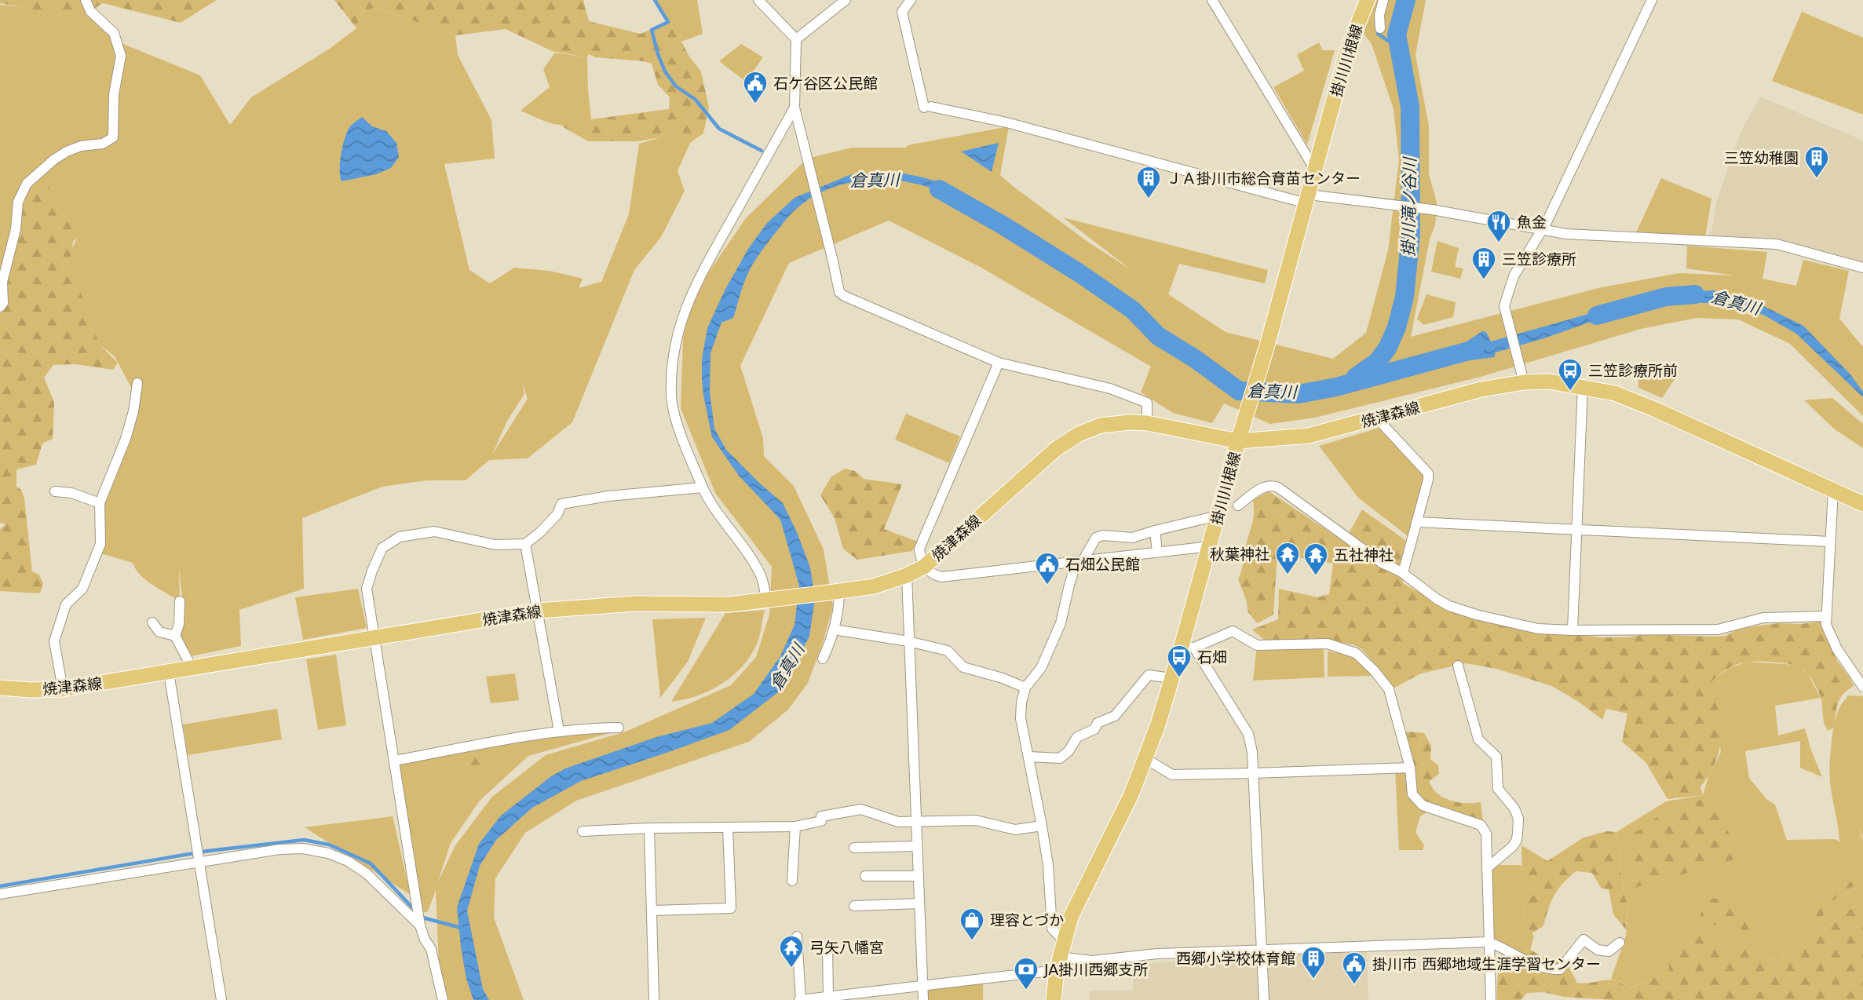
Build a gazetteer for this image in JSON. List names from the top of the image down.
{
  "streets": {
    "main road": ["掛川川根線", "焼津森線"]
  },
  "crossings": [
    ["掛川川根線", "焼津森線"]
  ],
  "water": ["倉真川", "掛川滝ノ谷川"],
  "places": {
    "public building": ["石ケ谷区公民館", "石畑公民館", "掛川市 西郷地域生涯学習センター"],
    "building": [
      "三笠幼稚園",
      "ＪＡ掛川市総合育苗センター",
      "三笠診療所",
      "西郷小学校体育館"
    ],
    "restaurant": ["魚金"],
    "bus stop": ["三笠診療所前", "石畑"],
    "temple": ["秋葉神社", "五社神社", "弓矢八幡宮"],
    "shop": ["理容とづか"],
    "bank": ["JA掛川西郷支所"]
  }
}
